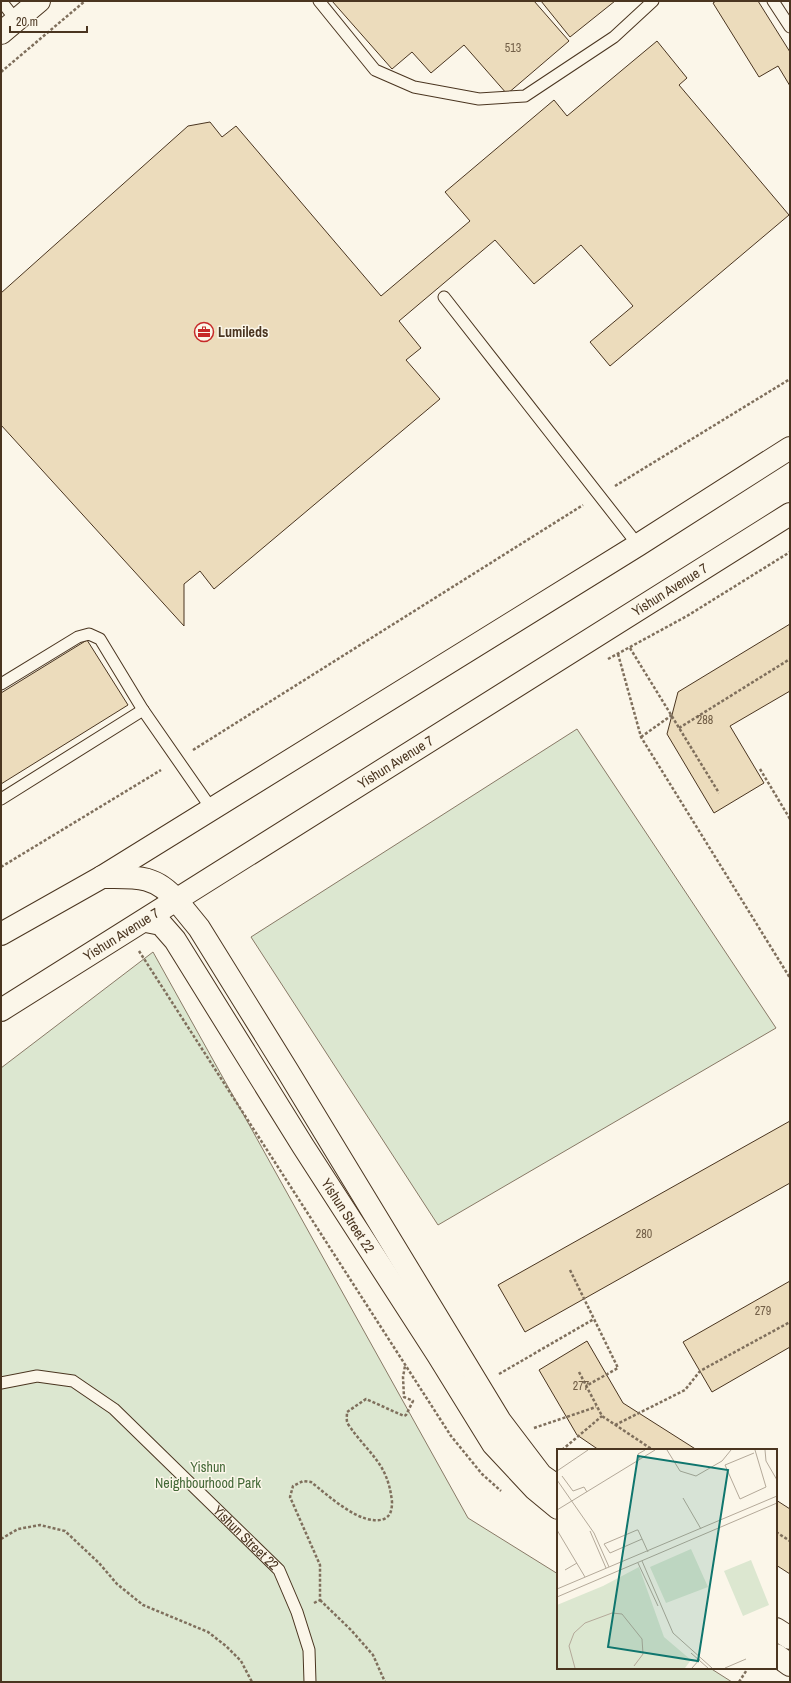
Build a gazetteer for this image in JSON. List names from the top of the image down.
{
  "streets": {
    "main road": ["Yishun Avenue 7", "Yishun Street 22"]
  },
  "crossings": [
    ["Yishun Avenue 7", "Yishun Street 22"]
  ],
  "parks": ["Yishun Neighbourhood Park"],
  "places": {
    "office": ["Lumileds"]
  },
  "house_numbers": [
    "513",
    "288",
    "280",
    "279",
    "277"
  ],
  "scale_bar": "20 m"
}
